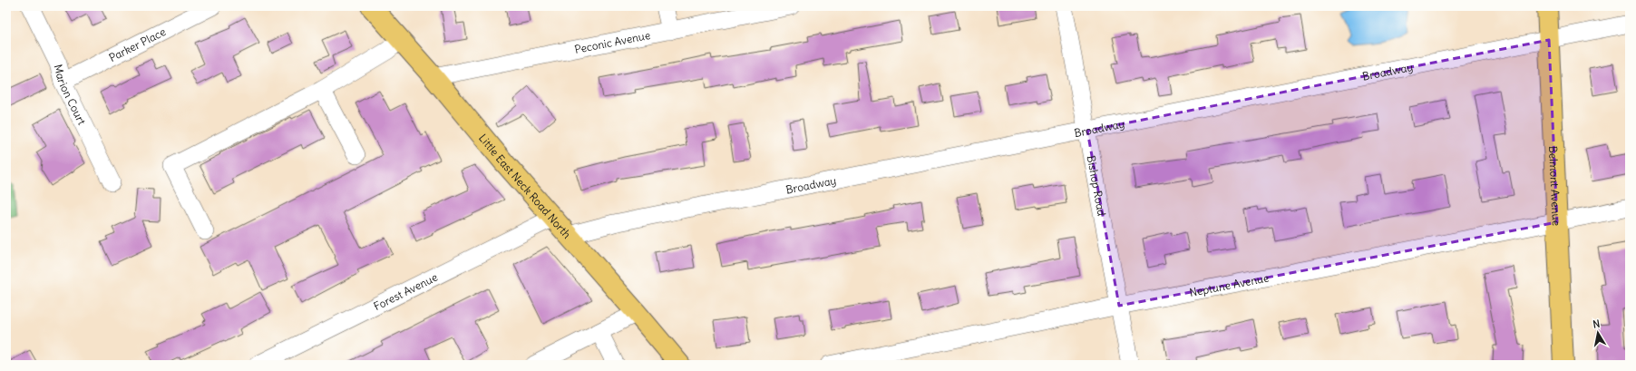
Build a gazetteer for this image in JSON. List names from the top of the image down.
{
  "streets": {
    "main road": ["Little East Neck Road North", "Belmont Avenue"],
    "street": [
      "Peconic Avenue",
      "Parker Place",
      "Broadway",
      "Marion Court",
      "Bishop Road",
      "Neptune Avenue",
      "Forest Avenue"
    ]
  },
  "crossings": [
    ["Peconic Avenue", "Little East Neck Road North"],
    ["Parker Place", "Marion Court"],
    ["Broadway", "Little East Neck Road North"],
    ["Broadway", "Bishop Road"],
    ["Broadway", "Belmont Avenue"],
    ["Little East Neck Road North", "Forest Avenue"],
    ["Bishop Road", "Neptune Avenue"],
    ["Belmont Avenue", "Neptune Avenue"]
  ],
  "north": "top"
}
